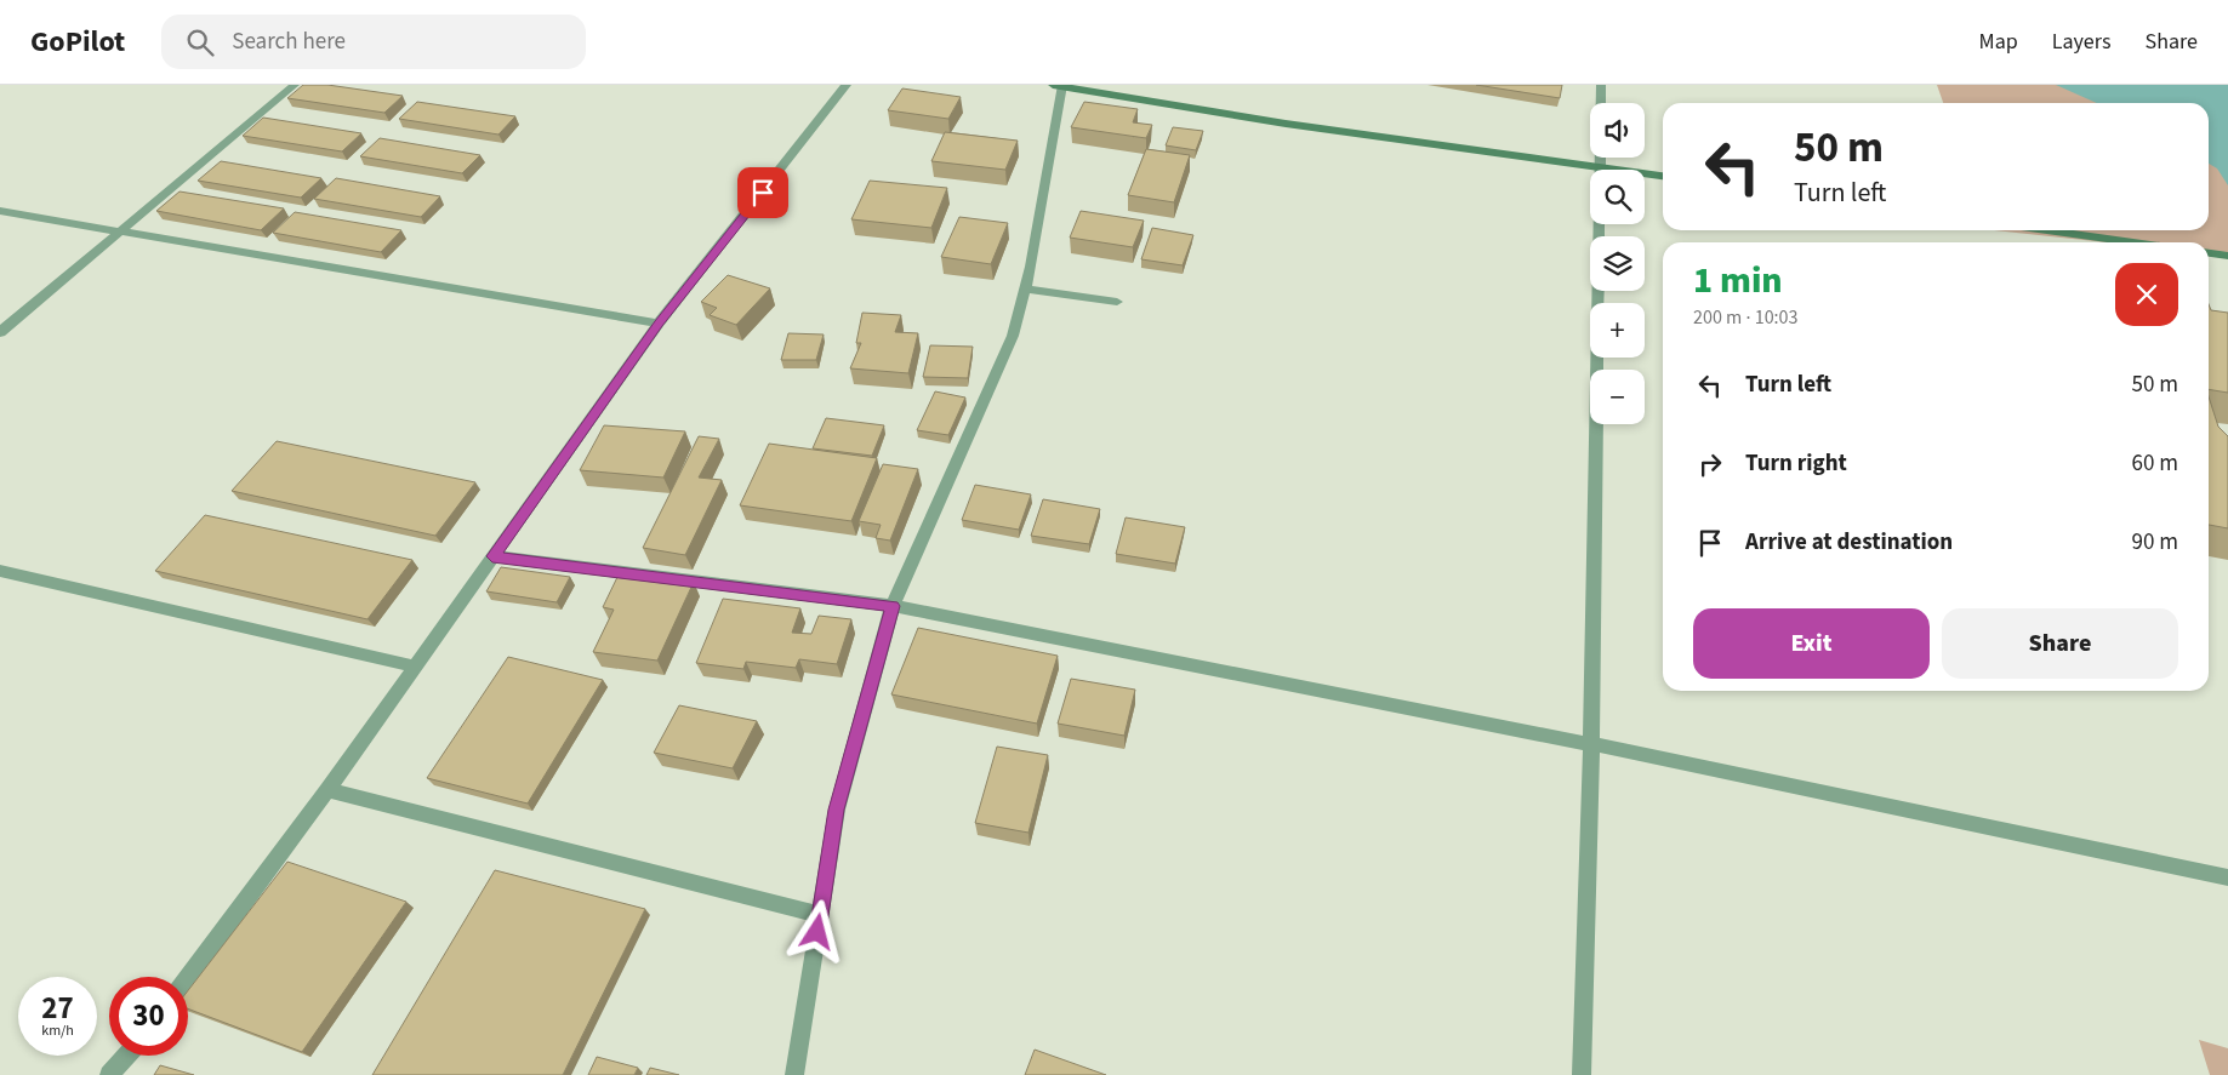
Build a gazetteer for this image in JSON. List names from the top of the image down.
{
  "page": {
    "header": "GoPilot",
    "search": "Search here",
    "nav": ["Map", "Layers", "Share"],
    "map_buttons": ["+", "−"],
    "turn": ["50 m", "Turn left"],
    "heading": ["1 min", "200 m · 10:03"],
    "list": [
      {
        "name": "Turn left",
        "value": "50 m"
      },
      {
        "name": "Turn right",
        "value": "60 m"
      },
      {
        "name": "Arrive at destination",
        "value": "90 m"
      }
    ],
    "buttons": ["Exit", "Share"],
    "speed": "27 km/h",
    "limit": "30"
  }
}
